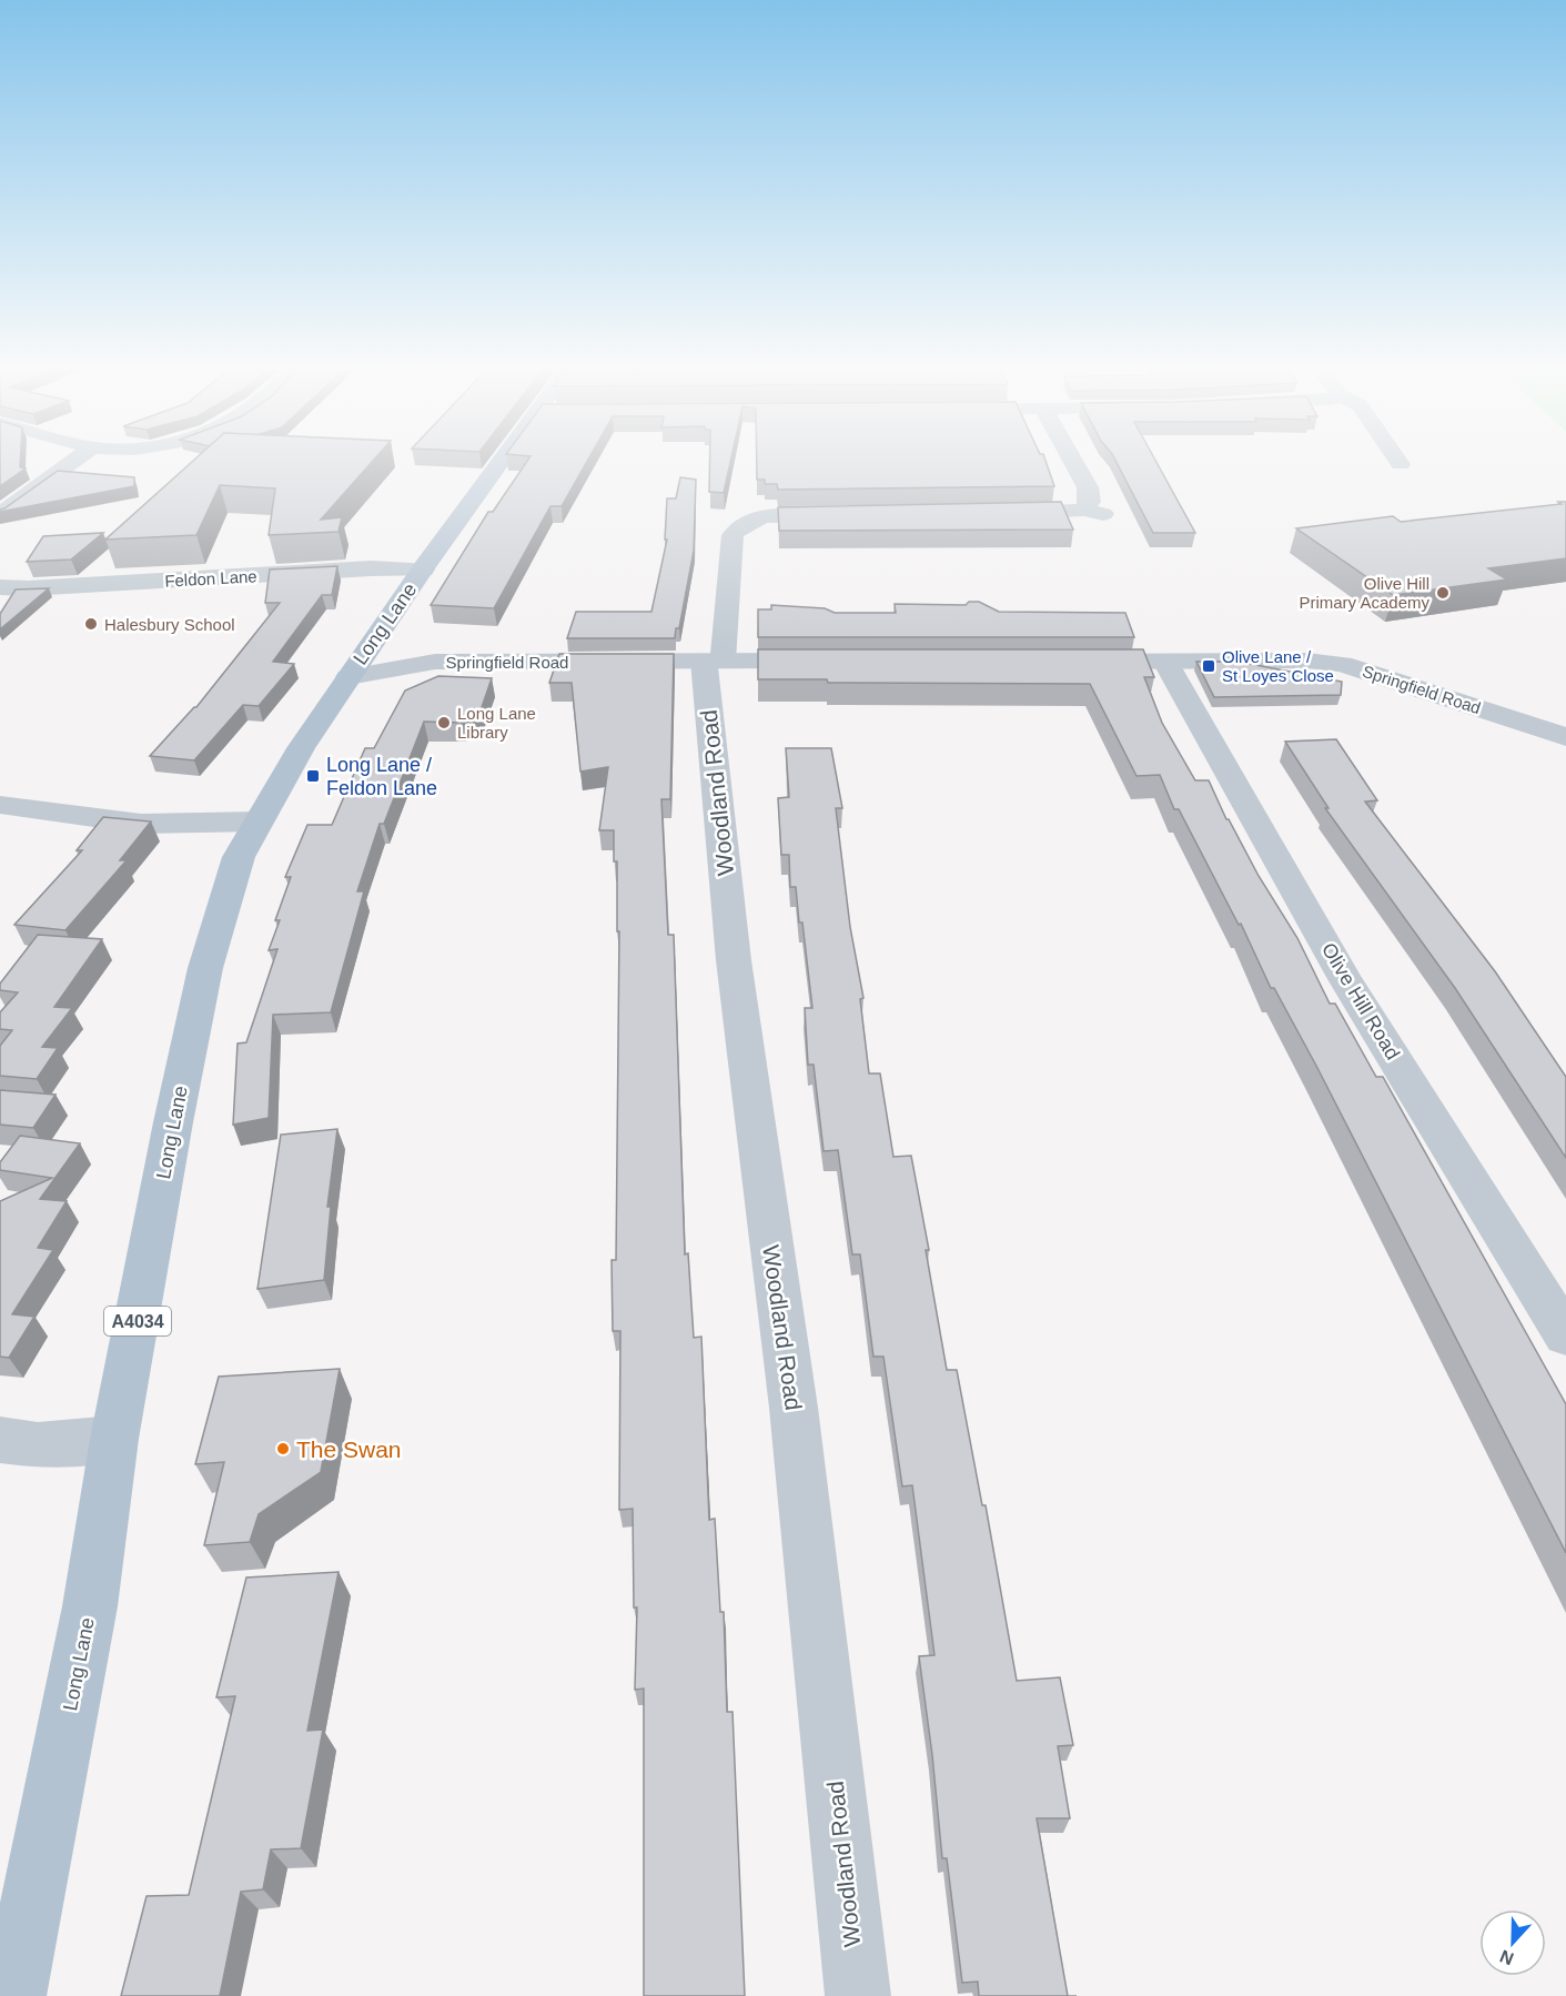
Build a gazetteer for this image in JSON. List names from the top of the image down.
{
  "streets": {
    "main road": ["Long Lane", "A4034"],
    "street": [
      "Feldon Lane",
      "Springfield Road",
      "Woodland Road",
      "Olive Hill Road"
    ]
  },
  "crossings": [
    ["Feldon Lane", "Long Lane"],
    ["Long Lane", "Springfield Road"],
    ["Springfield Road", "Woodland Road"],
    ["Springfield Road", "Olive Hill Road"]
  ],
  "places": {
    "other": [
      "Olive Hill Primary Academy",
      "Halesbury School",
      "Long Lane Library",
      "The Swan"
    ],
    "transit": ["Olive Lane / St Loyes Close", "Long Lane / Feldon Lane"]
  },
  "north": "bottom"
}
